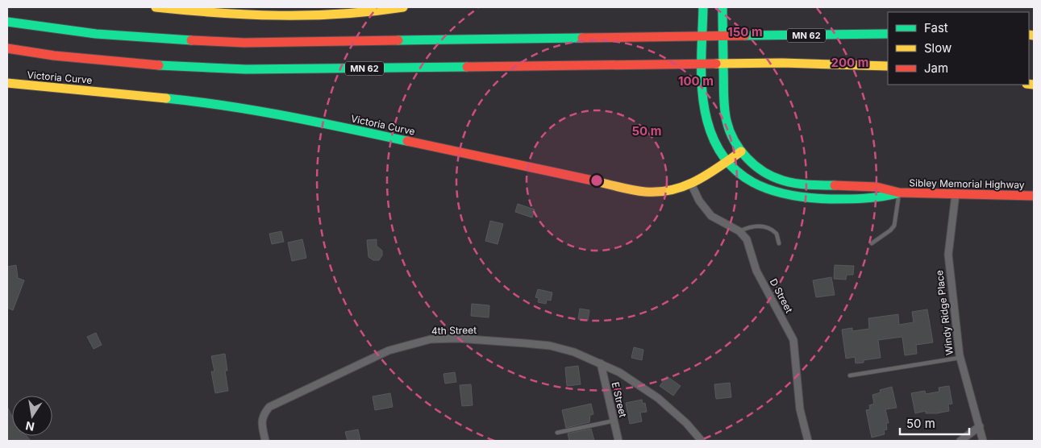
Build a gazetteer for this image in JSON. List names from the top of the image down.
{
  "streets": {
    "main road": ["MN 62", "Victoria Curve", "Sibley Memorial Highway"],
    "street": [
      "D Street",
      "Windy Ridge Place",
      "4th Street",
      "E Street"
    ]
  },
  "crossings": [
    ["Sibley Memorial Highway", "Windy Ridge Place"],
    ["4th Street", "E Street"]
  ],
  "legend": ["Fast", "Slow", "Jam"],
  "scale_bar": "50 m",
  "north": "bottom",
  "rings": [
    "150 m",
    "200 m",
    "100 m",
    "50 m"
  ]
}
